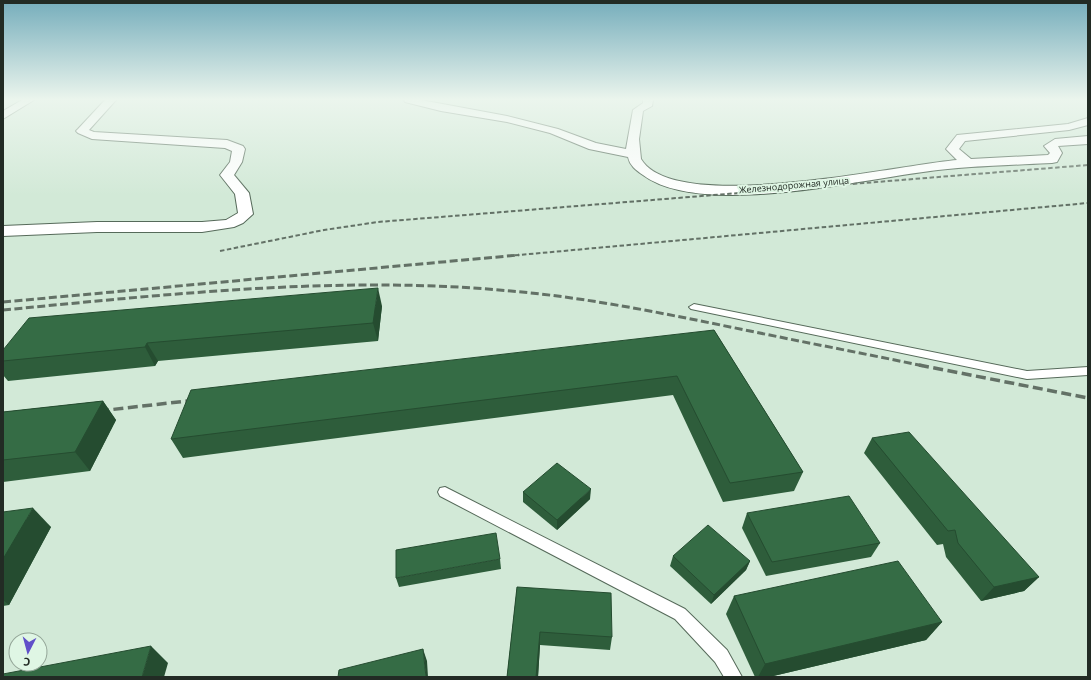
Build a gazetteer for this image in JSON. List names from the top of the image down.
{
  "streets": {
    "street": ["Железнодорожная улица"]
  },
  "north": "bottom"
}
